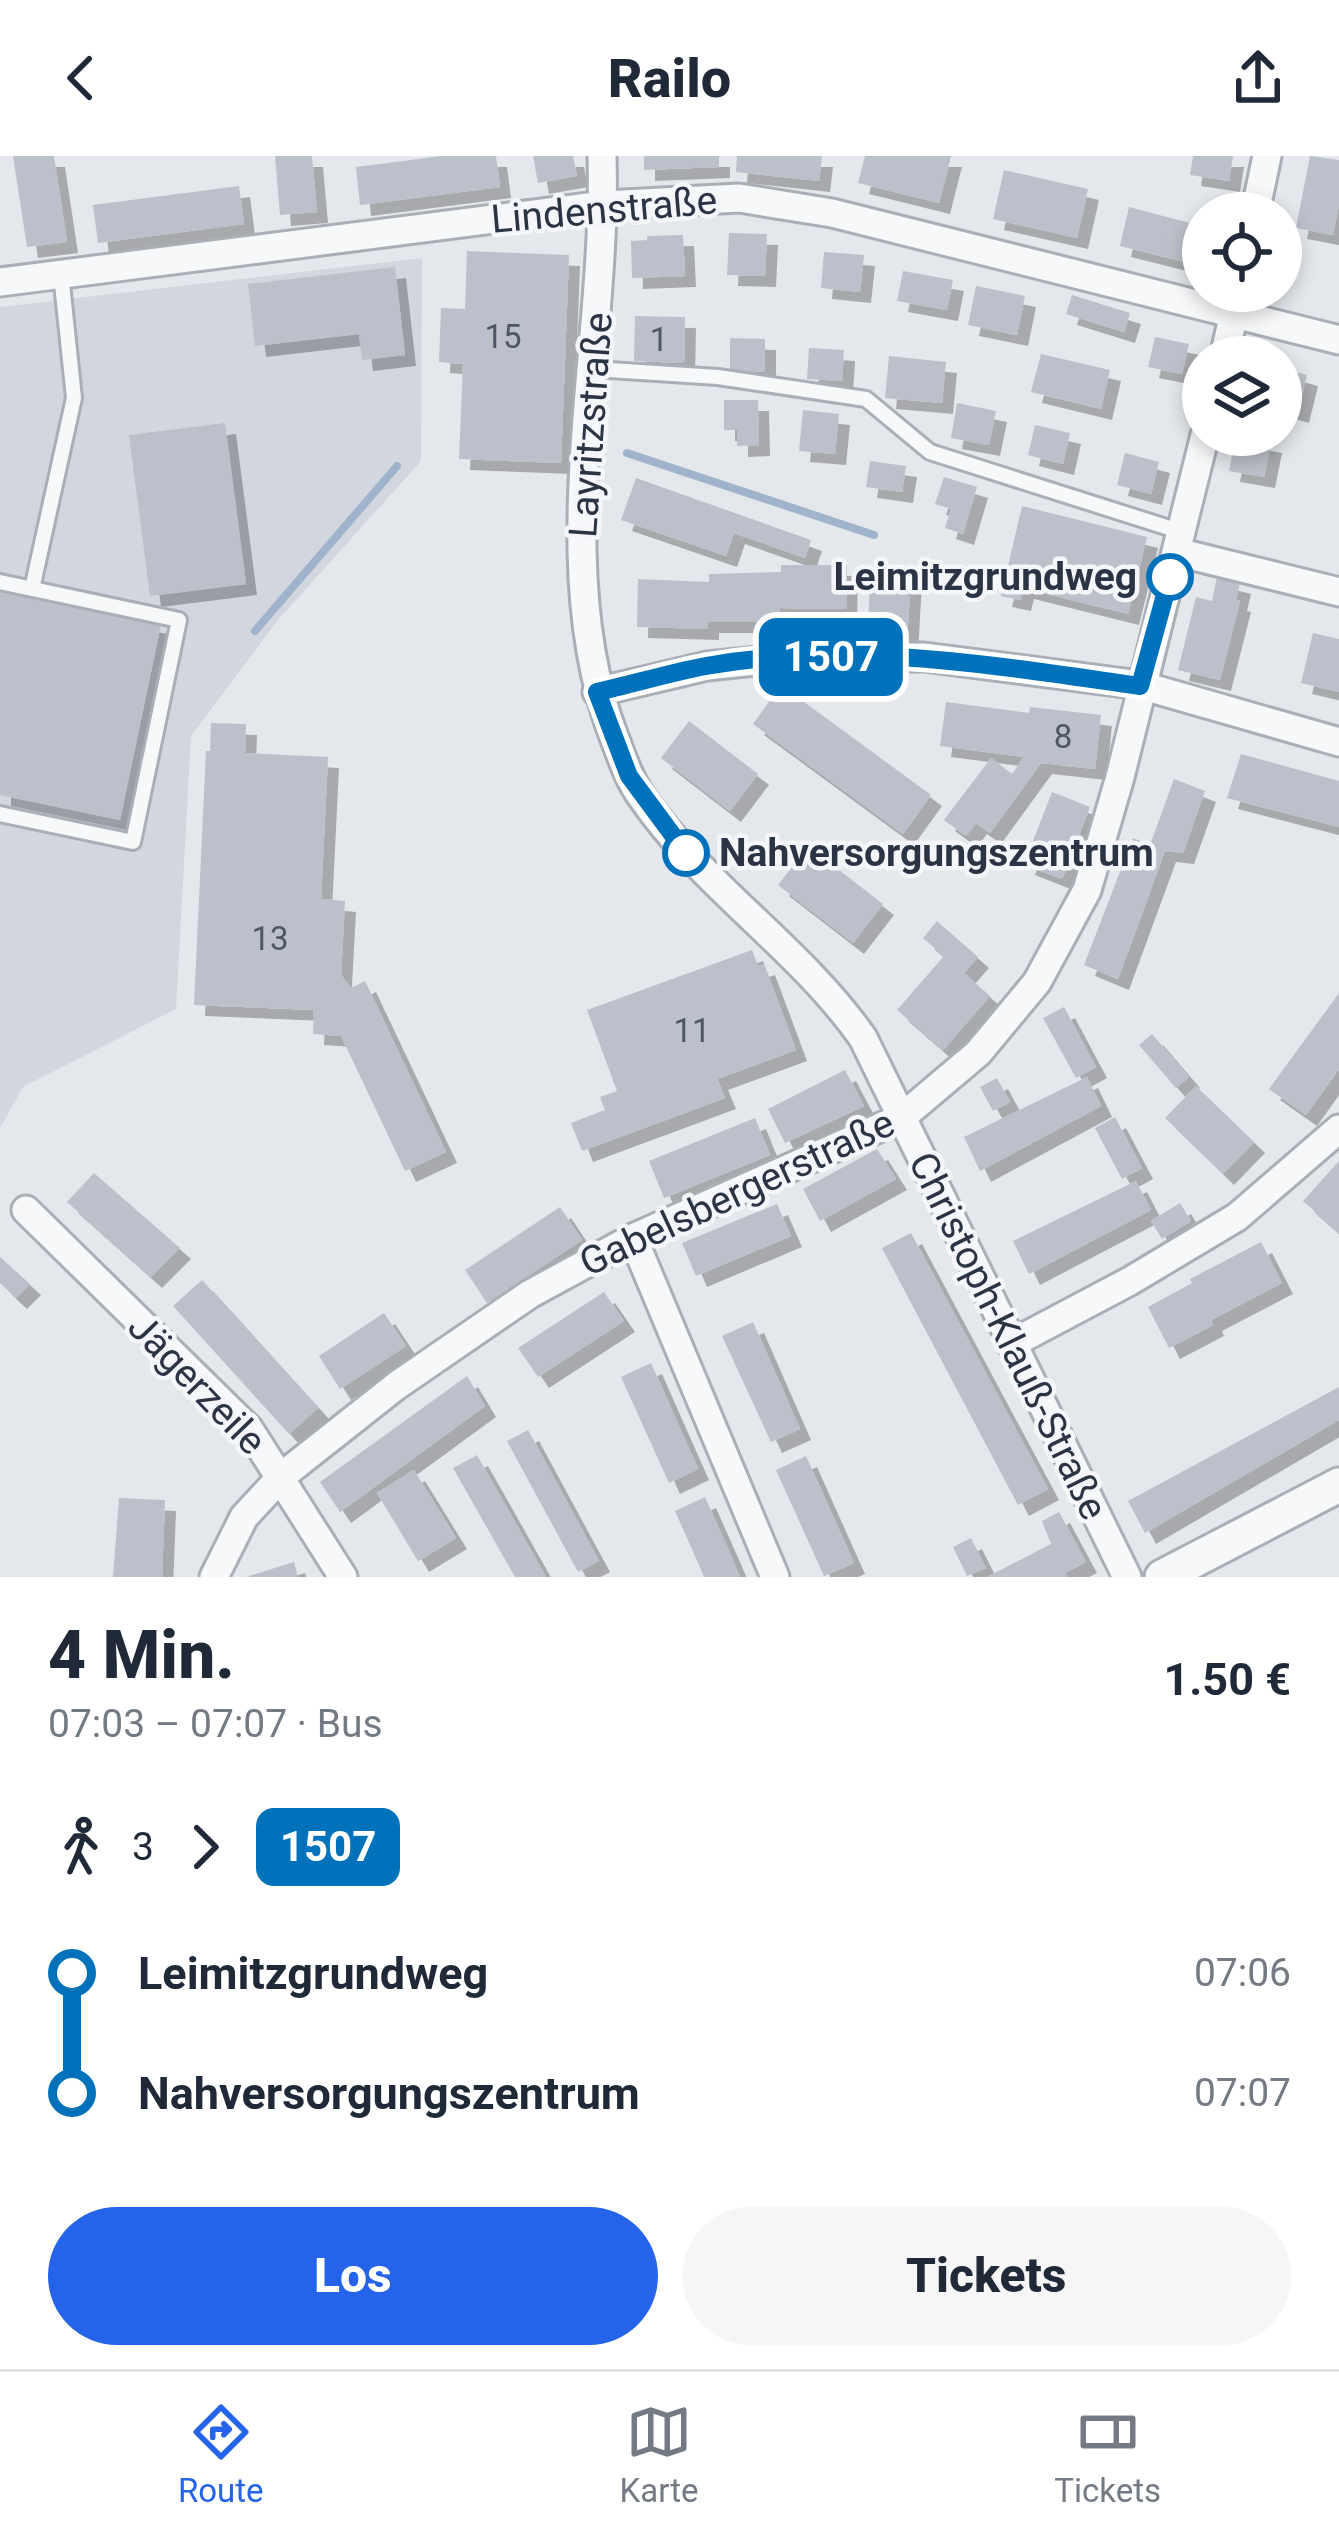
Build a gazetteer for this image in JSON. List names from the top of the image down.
{
  "streets": {
    "street": [
      "Lindenstraße",
      "Layritzstraße",
      "Gabelsbergerstraße",
      "Christoph-Klauß-Straße",
      "Jägerzeile"
    ]
  },
  "crossings": [
    ["Lindenstraße", "Layritzstraße"],
    ["Layritzstraße", "Christoph-Klauß-Straße"],
    ["Gabelsbergerstraße", "Christoph-Klauß-Straße"],
    ["Gabelsbergerstraße", "Jägerzeile"]
  ],
  "places": ["Leimitzgrundweg", "Nahversorgungszentrum"],
  "lines": ["bus line 1507"],
  "house_numbers": [
    "15",
    "1",
    "8",
    "13",
    "11"
  ],
  "page": {
    "header": "Railo",
    "on_map": "1507",
    "heading": ["4 Min.", "07:03 – 07:07 · Bus", "1.50 €"],
    "legs": ["3", "1507"],
    "list": [
      {
        "name": "Leimitzgrundweg",
        "value": "07:06"
      },
      {
        "name": "Nahversorgungszentrum",
        "value": "07:07"
      }
    ],
    "buttons": ["Los", "Tickets"],
    "tabs": ["Route", "Karte", "Tickets"]
  }
}
